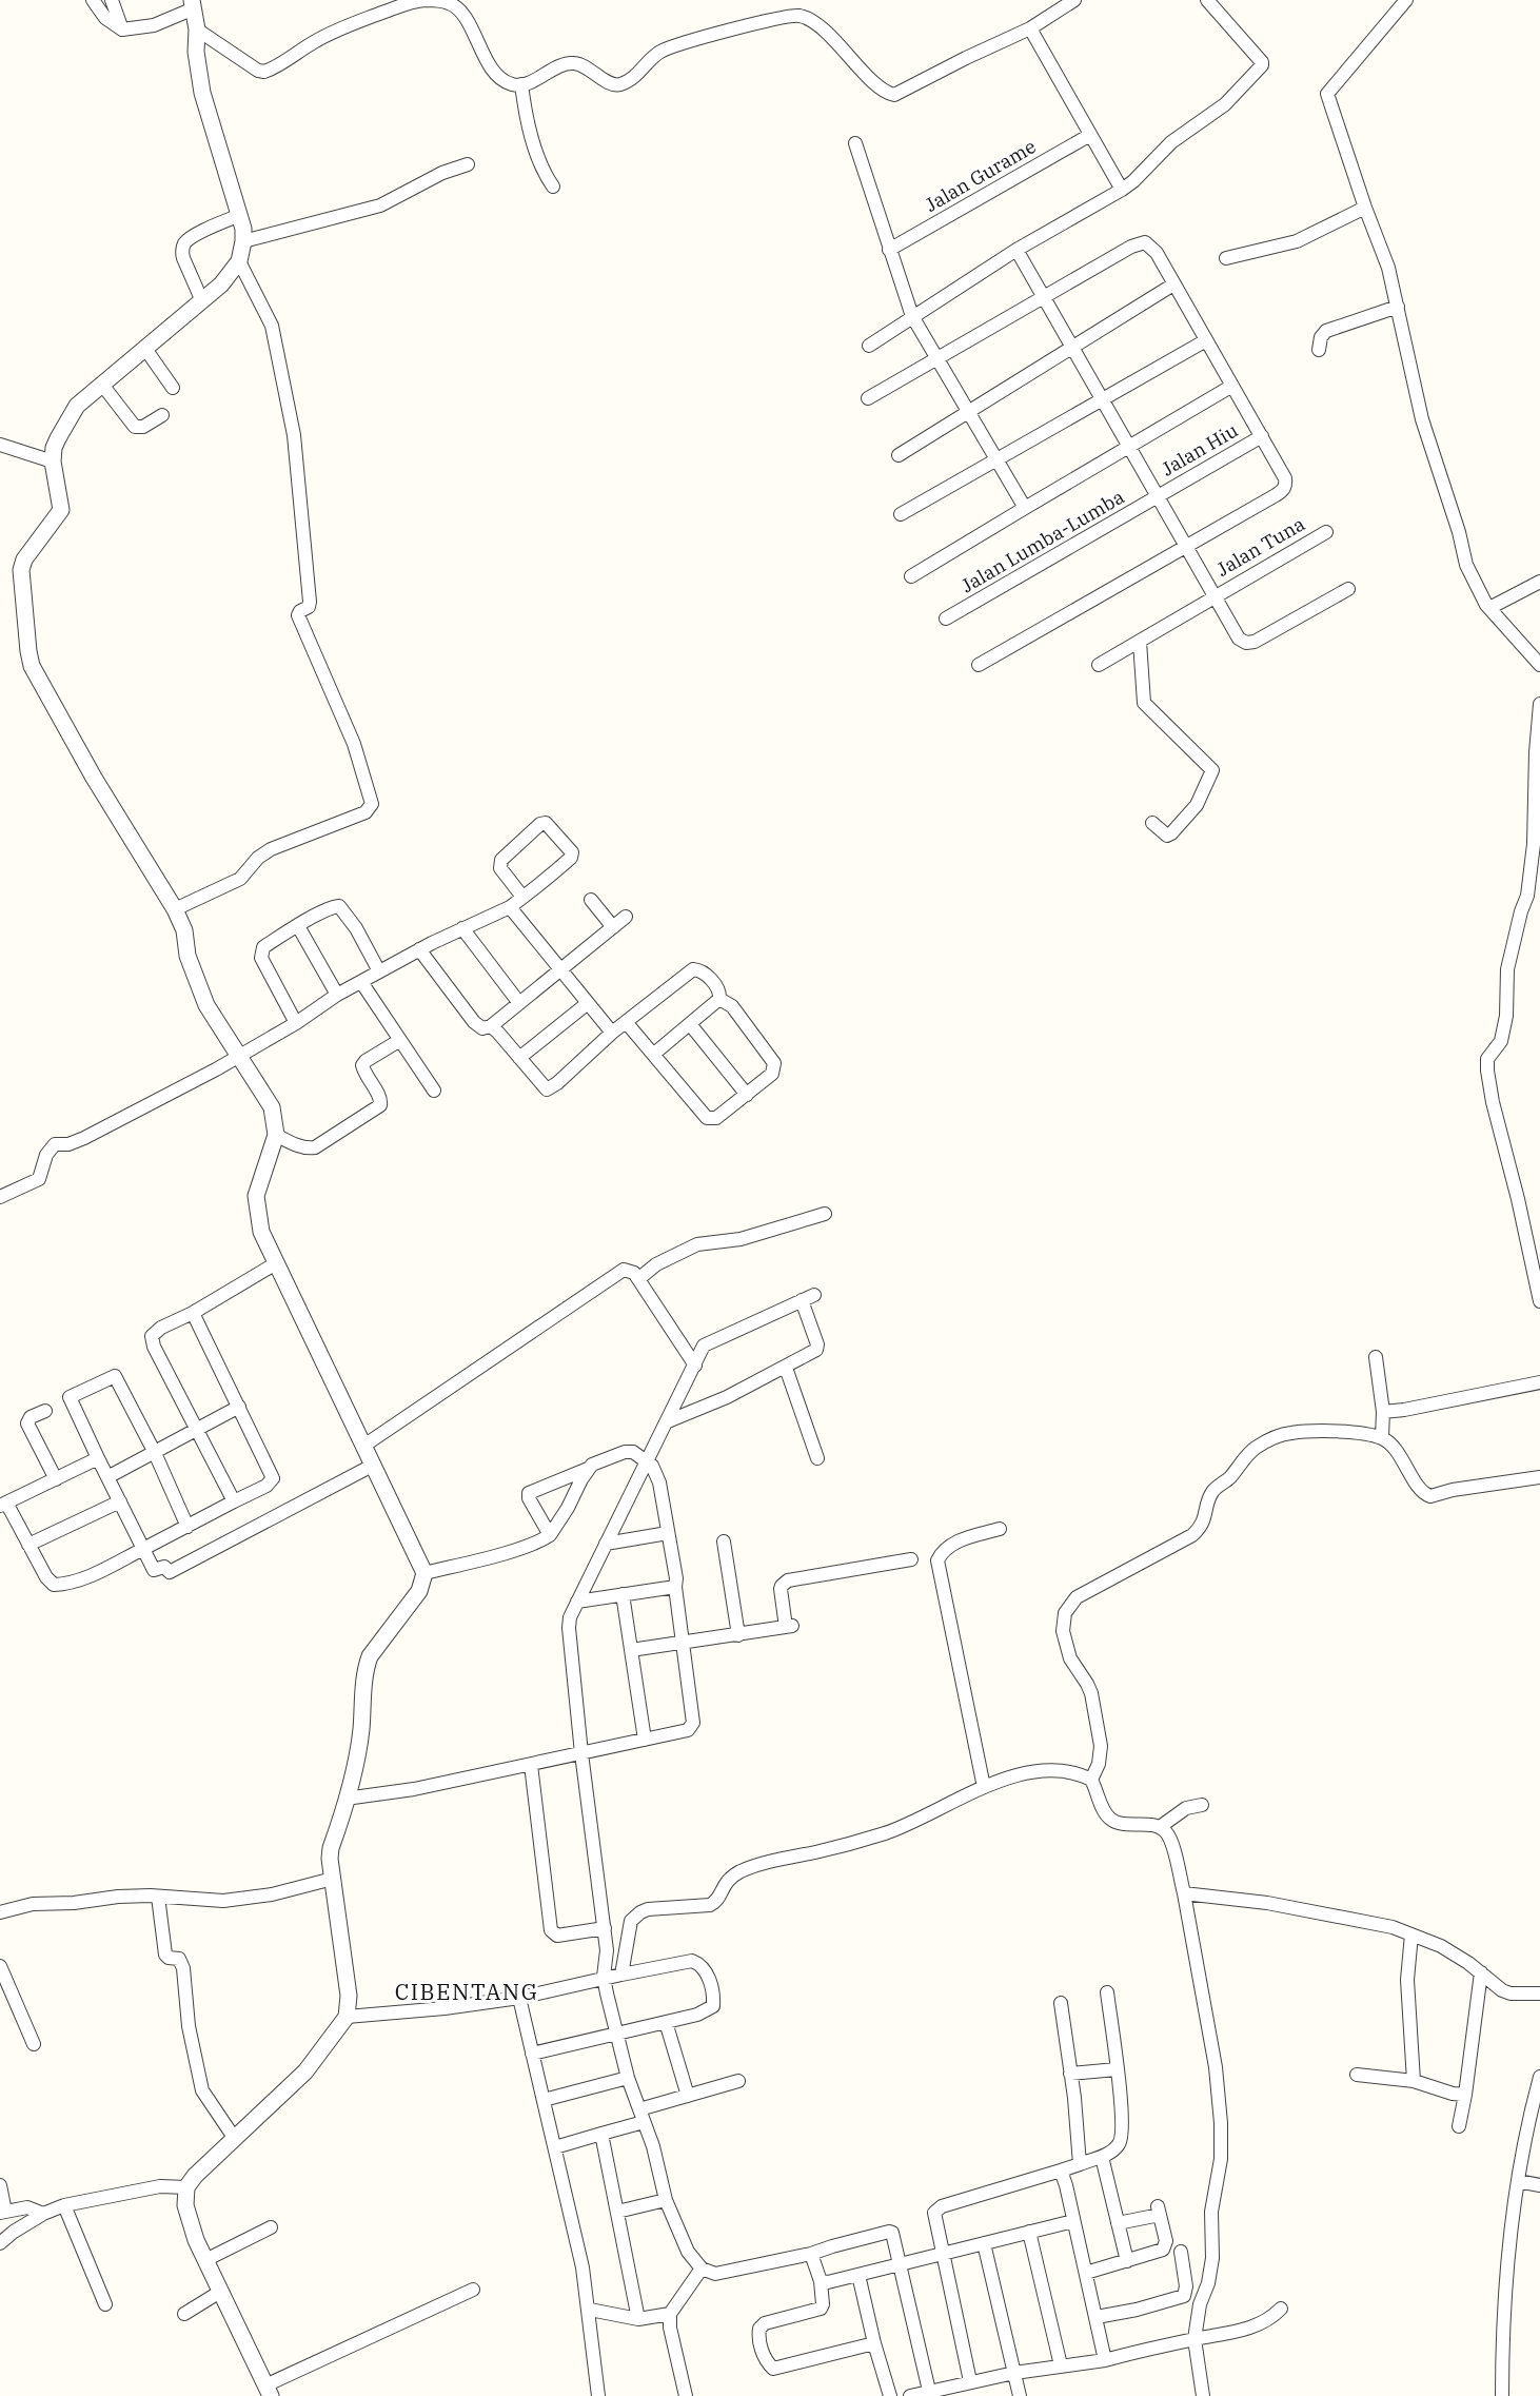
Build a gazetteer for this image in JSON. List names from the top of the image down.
{
  "streets": {
    "street": [
      "Jalan Gurame",
      "Jalan Hiu",
      "Jalan Lumba-Lumba",
      "Jalan Tuna"
    ]
  },
  "crossings": [
    ["Jalan Hiu", "Jalan Lumba-Lumba"]
  ],
  "districts": ["CIBENTANG"]
}
